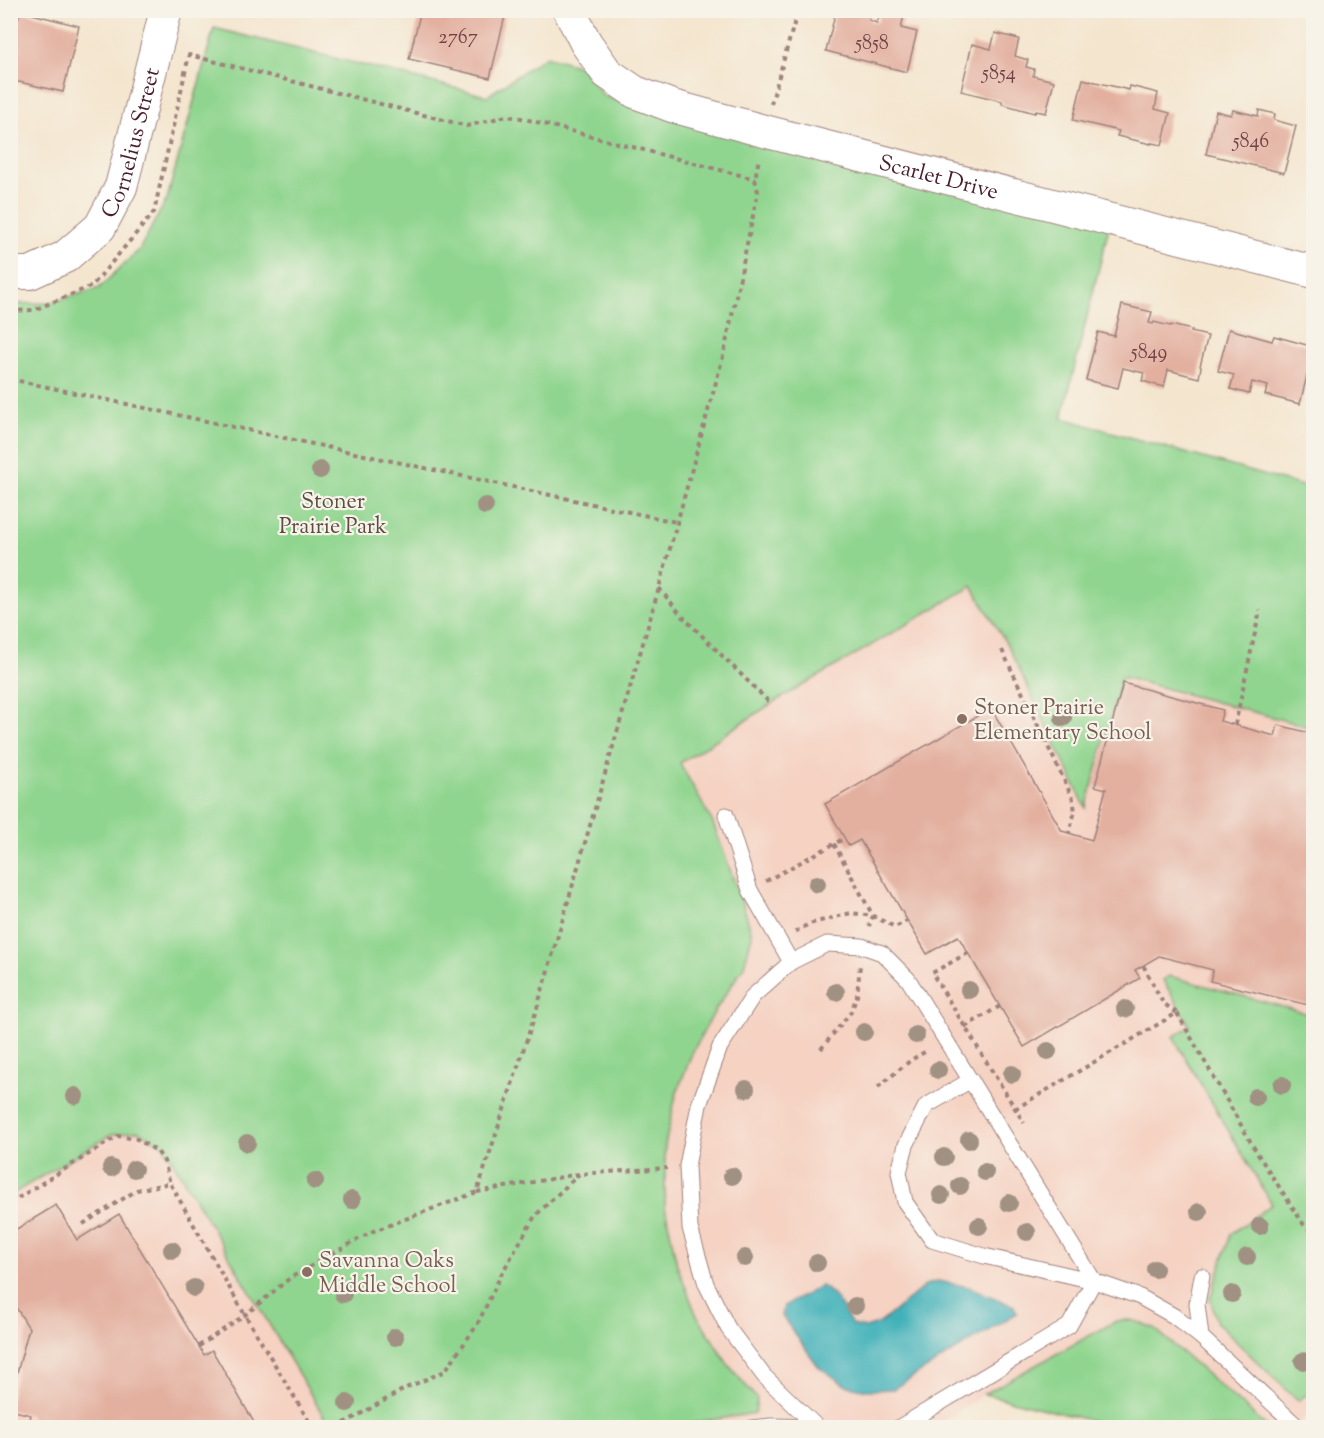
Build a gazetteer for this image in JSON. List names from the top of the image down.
{
  "streets": {
    "street": ["Cornelius Street", "Scarlet Drive"]
  },
  "parks": ["Stoner Prairie Park"],
  "places": ["Stoner Prairie Elementary School", "Savanna Oaks Middle School"],
  "house_numbers": [
    "2767",
    "5858",
    "5854",
    "5846",
    "5849"
  ]
}
